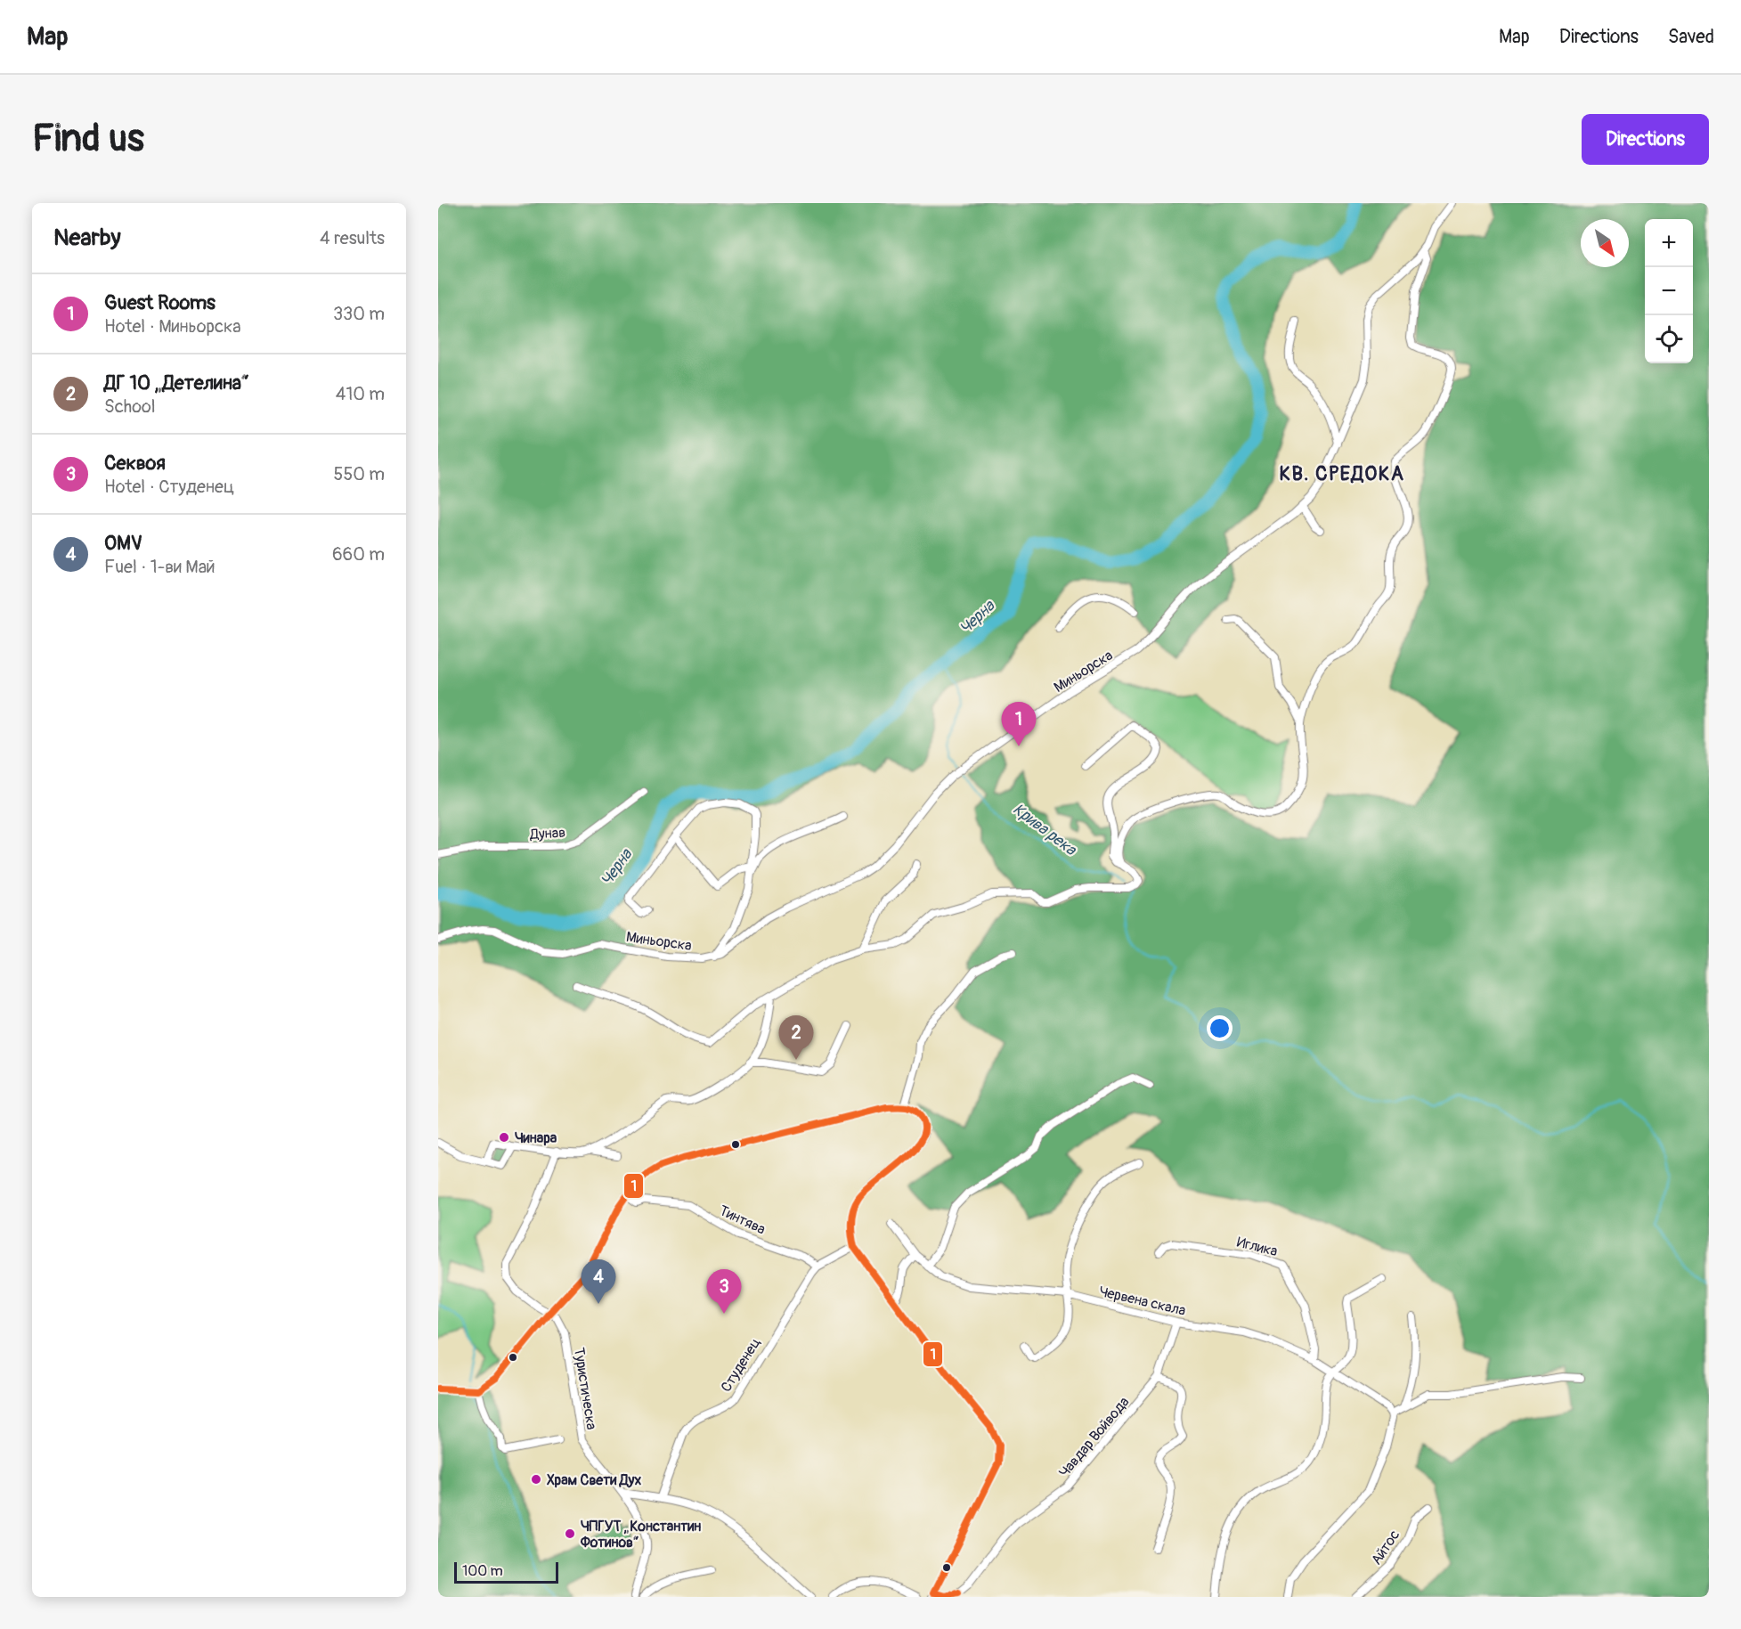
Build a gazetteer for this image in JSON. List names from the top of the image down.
{
  "streets": {
    "street": [
      "Миньорска",
      "Дунав",
      "Тинтява",
      "Иглика",
      "Червена скала",
      "Студенец",
      "Туристическа",
      "Чавдар Войвода",
      "Айтос"
    ]
  },
  "crossings": [
    ["Тинтява", "Студенец"],
    ["Иглика", "Червена скала"],
    ["Червена скала", "Чавдар Войвода"]
  ],
  "districts": ["КВ. СРЕДОКА"],
  "water": ["Черна", "Крива река"],
  "places": ["Чинара", "Храм Свети Дух", "ЧПГУТ „Константин Фотинов“"],
  "lines": ["transit line 1"],
  "scale_bar": "100 m",
  "north": "bottom right",
  "page": {
    "header": "Map",
    "nav": ["Map", "Directions", "Saved"],
    "buttons": "Directions",
    "title": "Find us",
    "heading": ["Nearby", "4 results"],
    "map_buttons": ["+", "−"],
    "list": [
      {
        "mark": "1",
        "name": "Guest Rooms",
        "note": "Hotel · Миньорска",
        "value": "330 m"
      },
      {
        "mark": "2",
        "name": "ДГ 10 „Детелина“",
        "note": "School",
        "value": "410 m"
      },
      {
        "mark": "3",
        "name": "Секвоя",
        "note": "Hotel · Студенец",
        "value": "550 m"
      },
      {
        "mark": "4",
        "name": "OMV",
        "note": "Fuel · 1-ви Май",
        "value": "660 m"
      }
    ],
    "pins": [
      "1",
      "2",
      "4",
      "3"
    ],
    "scale": "100 m"
  }
}
